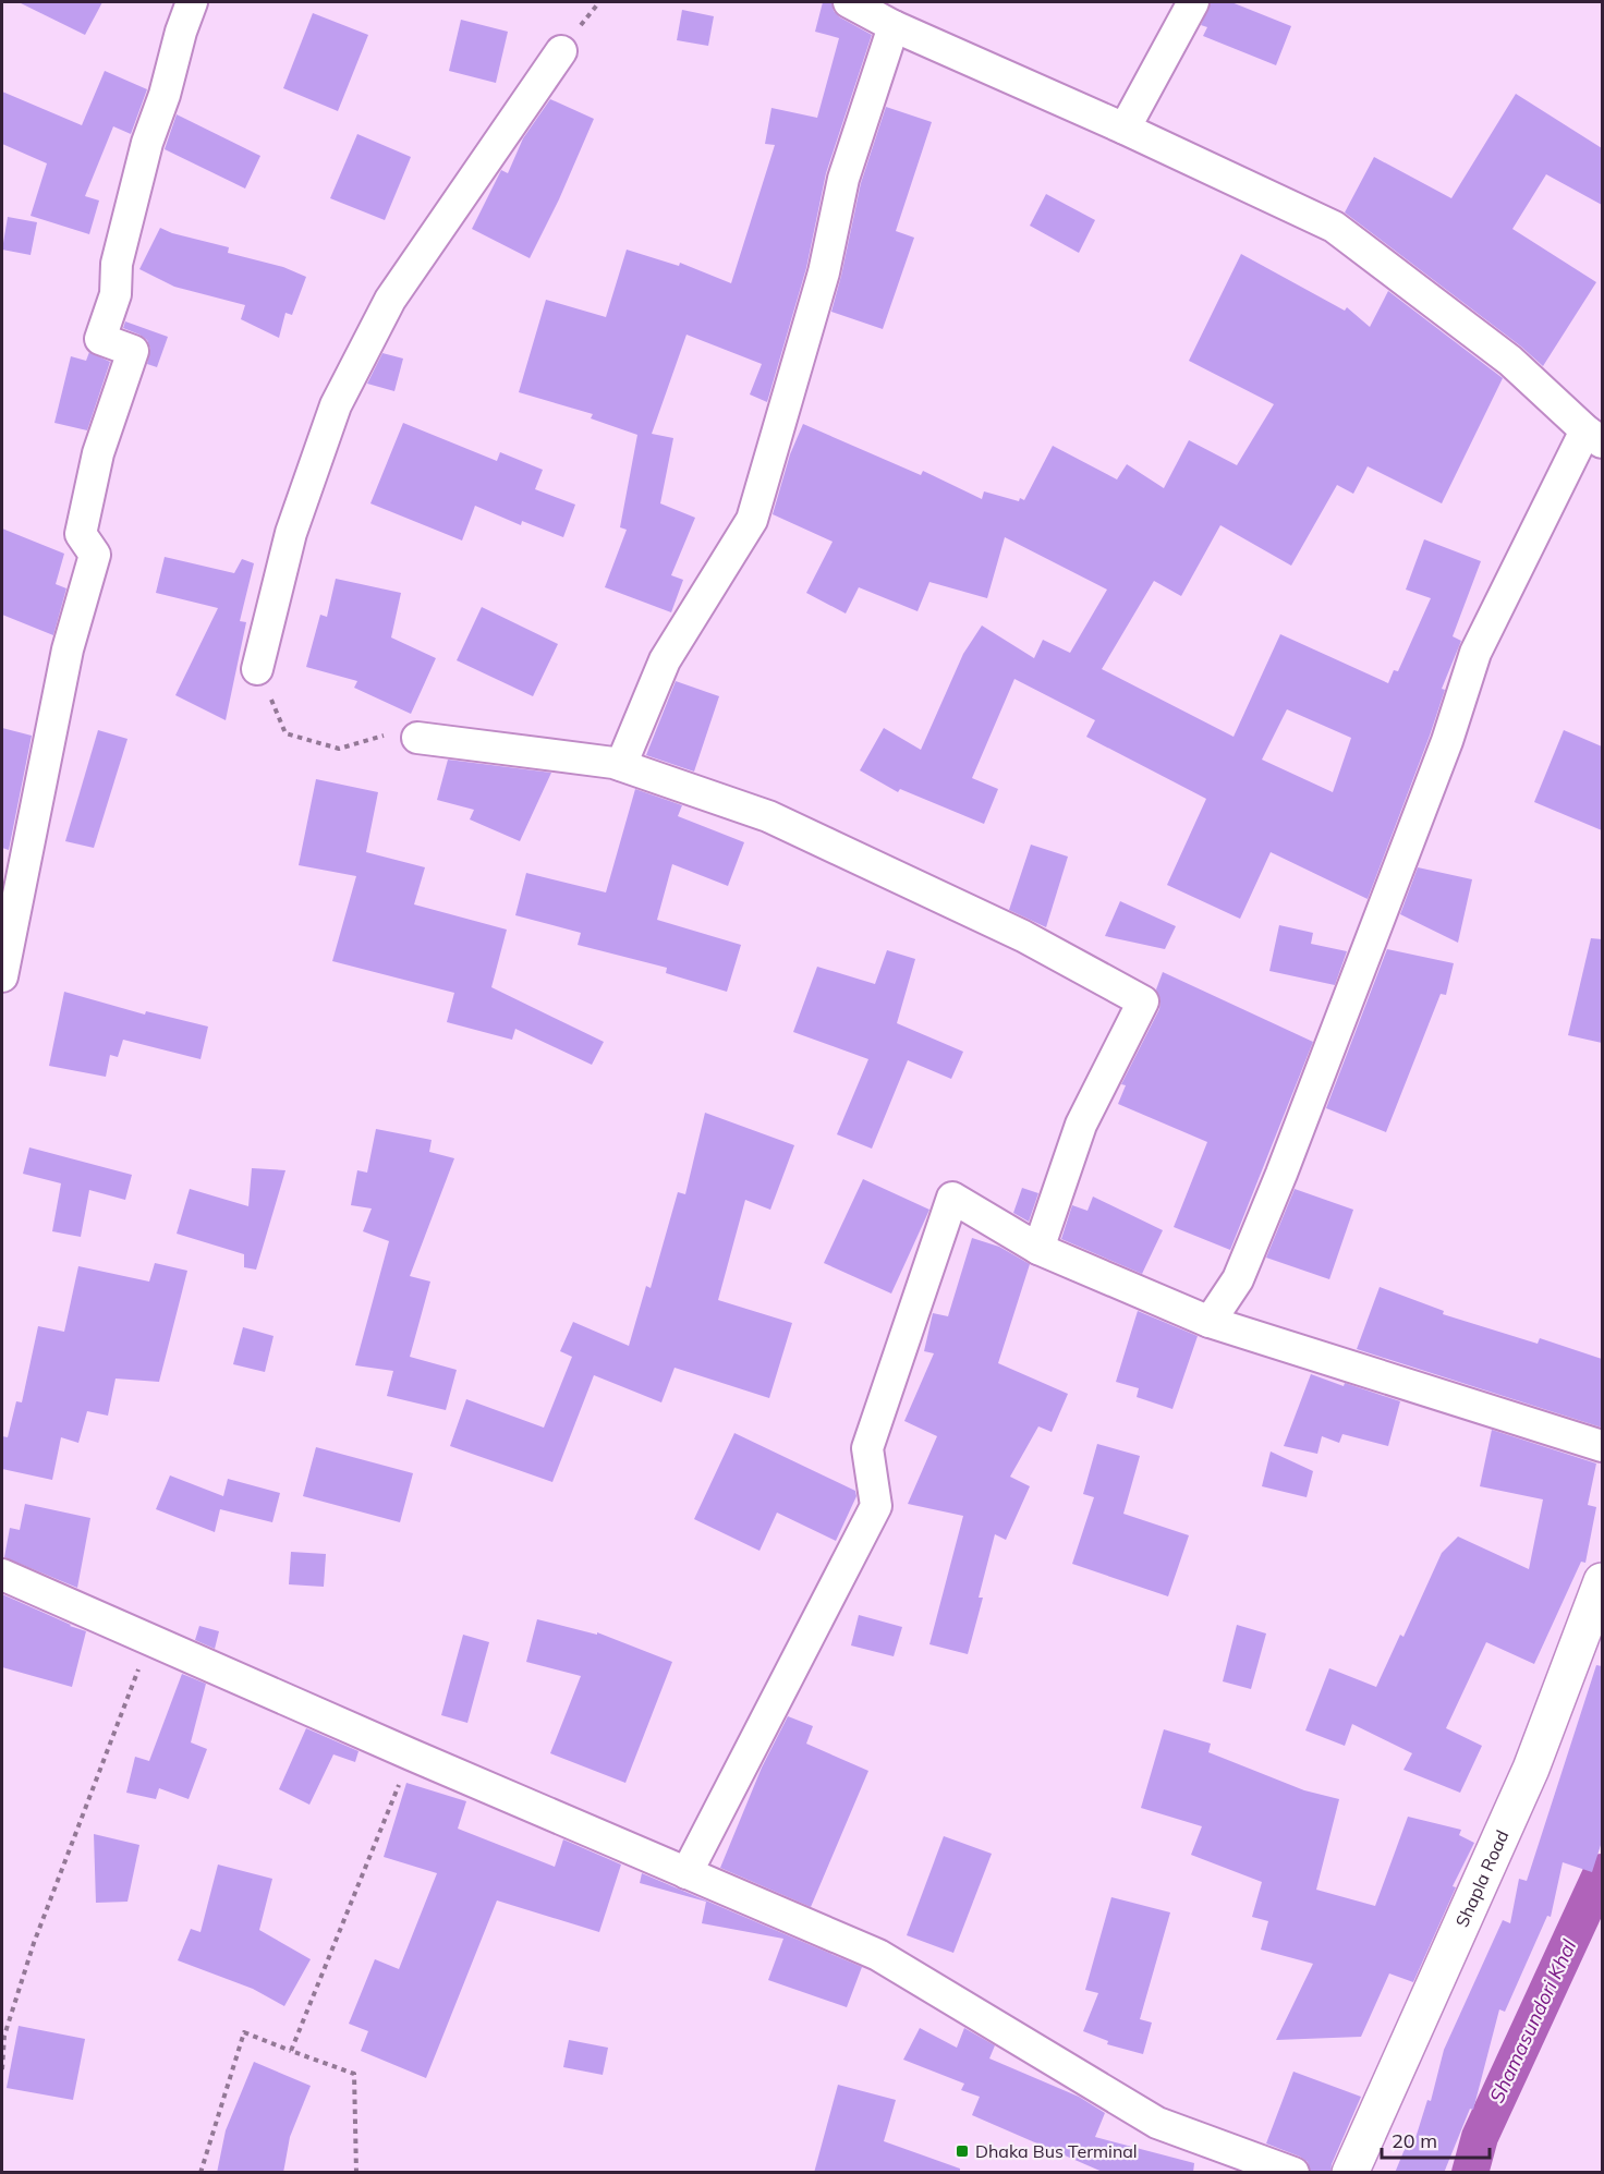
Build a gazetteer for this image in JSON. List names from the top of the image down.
{
  "streets": {
    "street": ["Shapla Road"]
  },
  "water": ["Shamasundori Khal"],
  "places": {
    "transit": ["Dhaka Bus Terminal"]
  },
  "scale_bar": "20 m"
}
